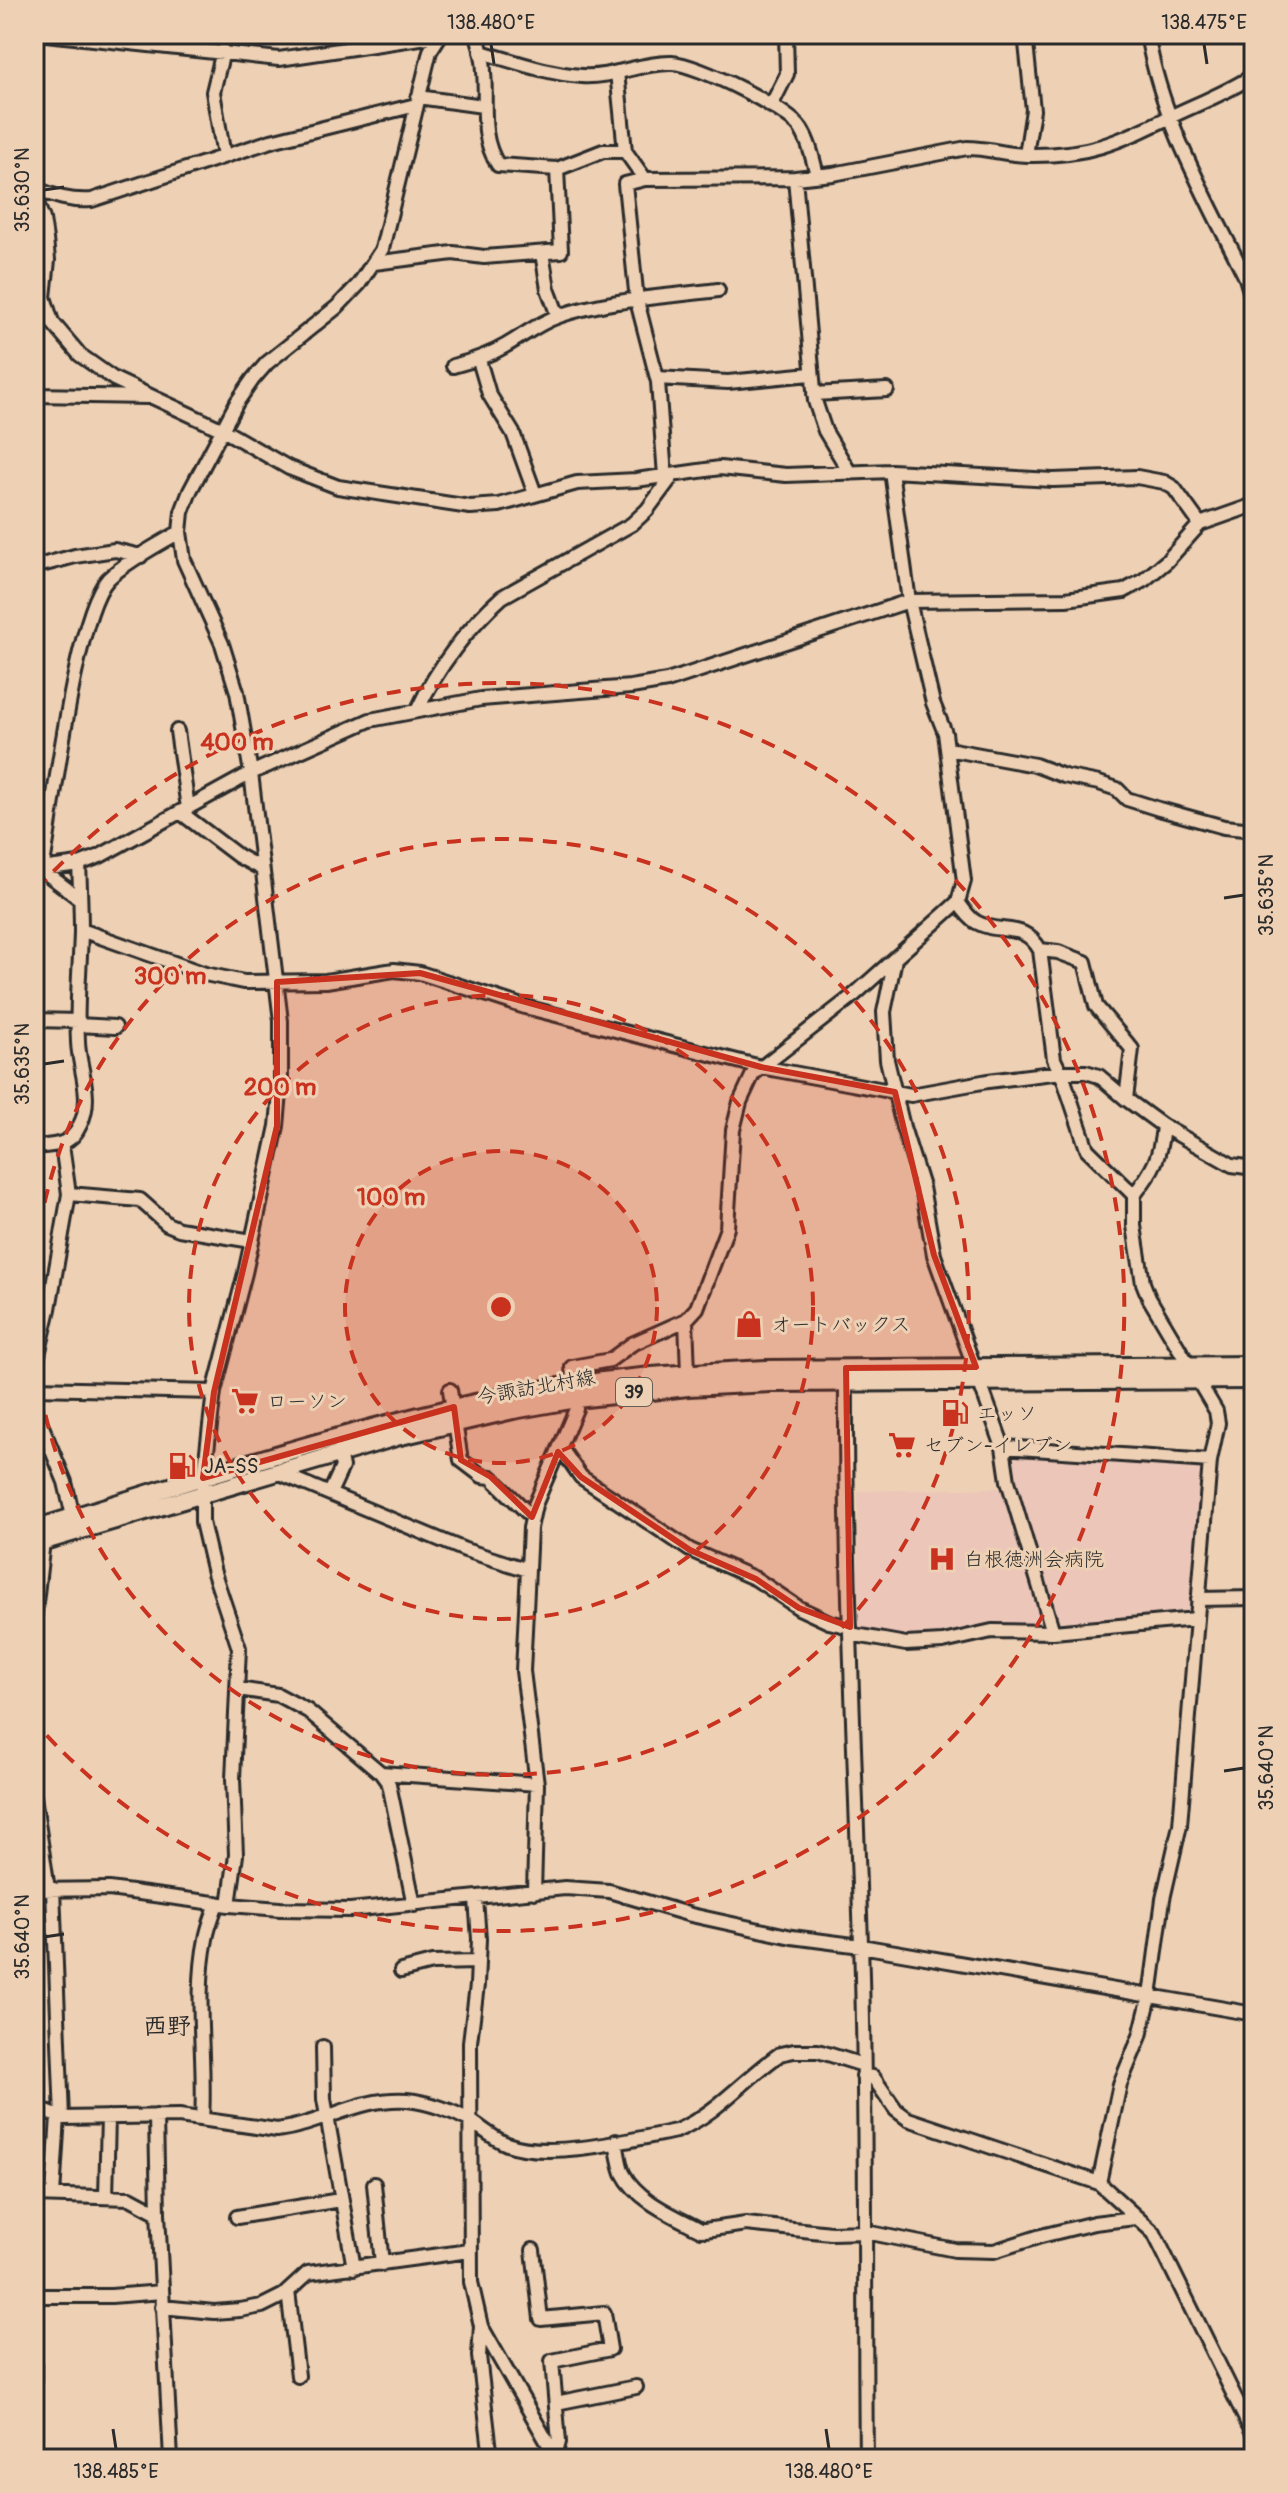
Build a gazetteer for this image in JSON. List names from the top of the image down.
{
  "streets": {
    "main road": ["今諏訪北村線", "39"]
  },
  "districts": ["西野"],
  "places": {
    "shop": ["オートバックス"],
    "supermarket": ["ローソン", "セブン-イレブン"],
    "fuel station": ["エッソ", "JA-SS"],
    "hospital": ["白根徳洲会病院"]
  },
  "coordinates": [
    "138.480°E",
    "138.475°E",
    "35.630°N",
    "35.635°N",
    "35.640°N",
    "138.485°E"
  ],
  "rings": [
    "400 m",
    "300 m",
    "200 m",
    "100 m"
  ]
}
